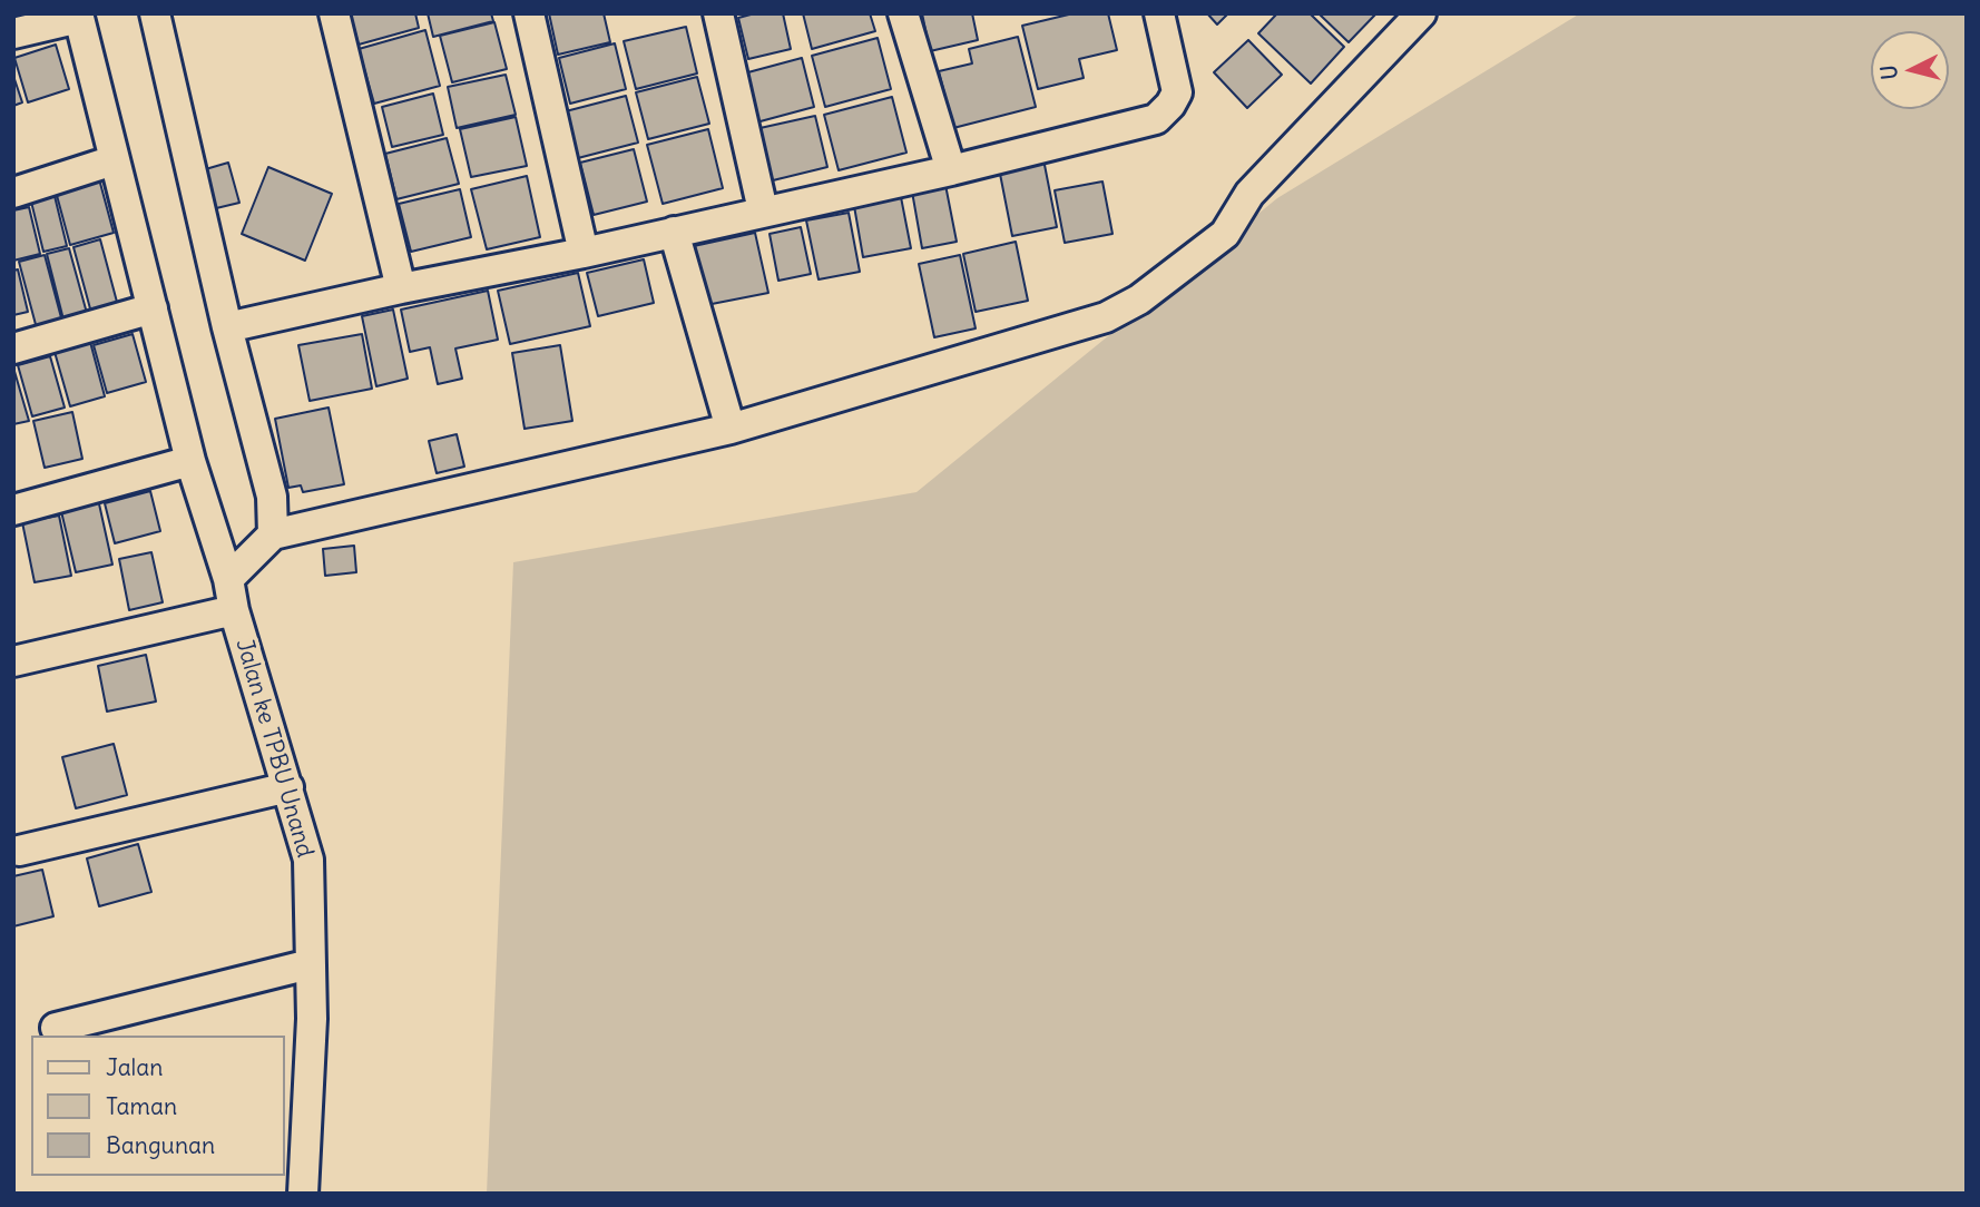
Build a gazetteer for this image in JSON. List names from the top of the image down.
{
  "streets": {
    "street": ["Jalan ke TPBU Unand"]
  },
  "legend": ["Jalan", "Taman", "Bangunan"],
  "north": "left"
}
